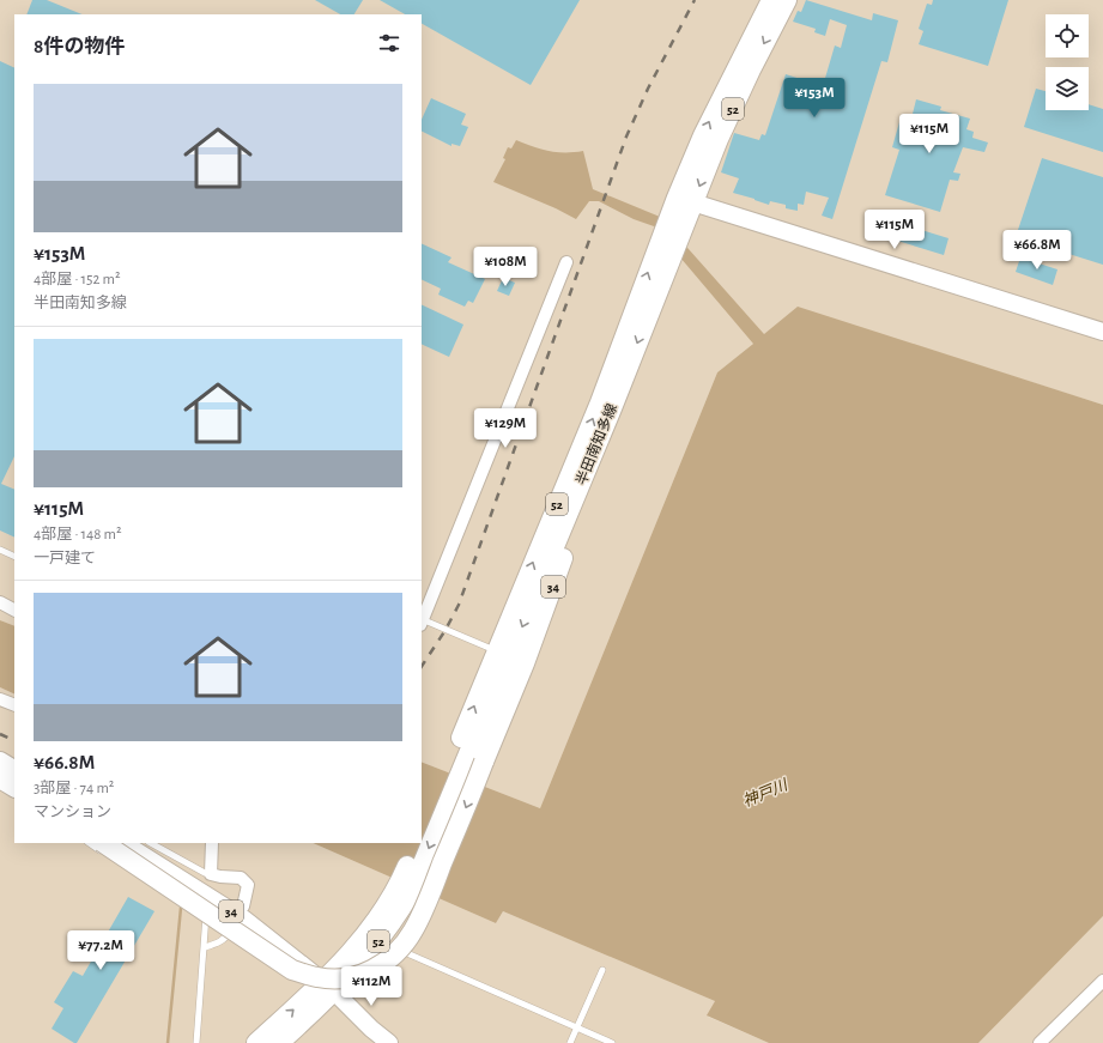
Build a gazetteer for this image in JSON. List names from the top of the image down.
{
  "streets": {
    "main road": ["52", "半田南知多線", "34"]
  },
  "crossings": [
    ["半田南知多線", "34"]
  ],
  "water": ["神戸川"],
  "page": {
    "heading": "8件の物件",
    "list": [
      {
        "name": "¥153M",
        "note": "4部屋 · 152 m² · 半田南知多線"
      },
      {
        "name": "¥115M",
        "note": "4部屋 · 148 m² · 一戸建て"
      },
      {
        "name": "¥66.8M",
        "note": "3部屋 · 74 m² · マンション"
      }
    ],
    "price": [
      "¥153M",
      "¥115M",
      "¥115M",
      "¥66.8M",
      "¥108M",
      "¥129M",
      "¥77.2M",
      "¥112M"
    ]
  }
}
